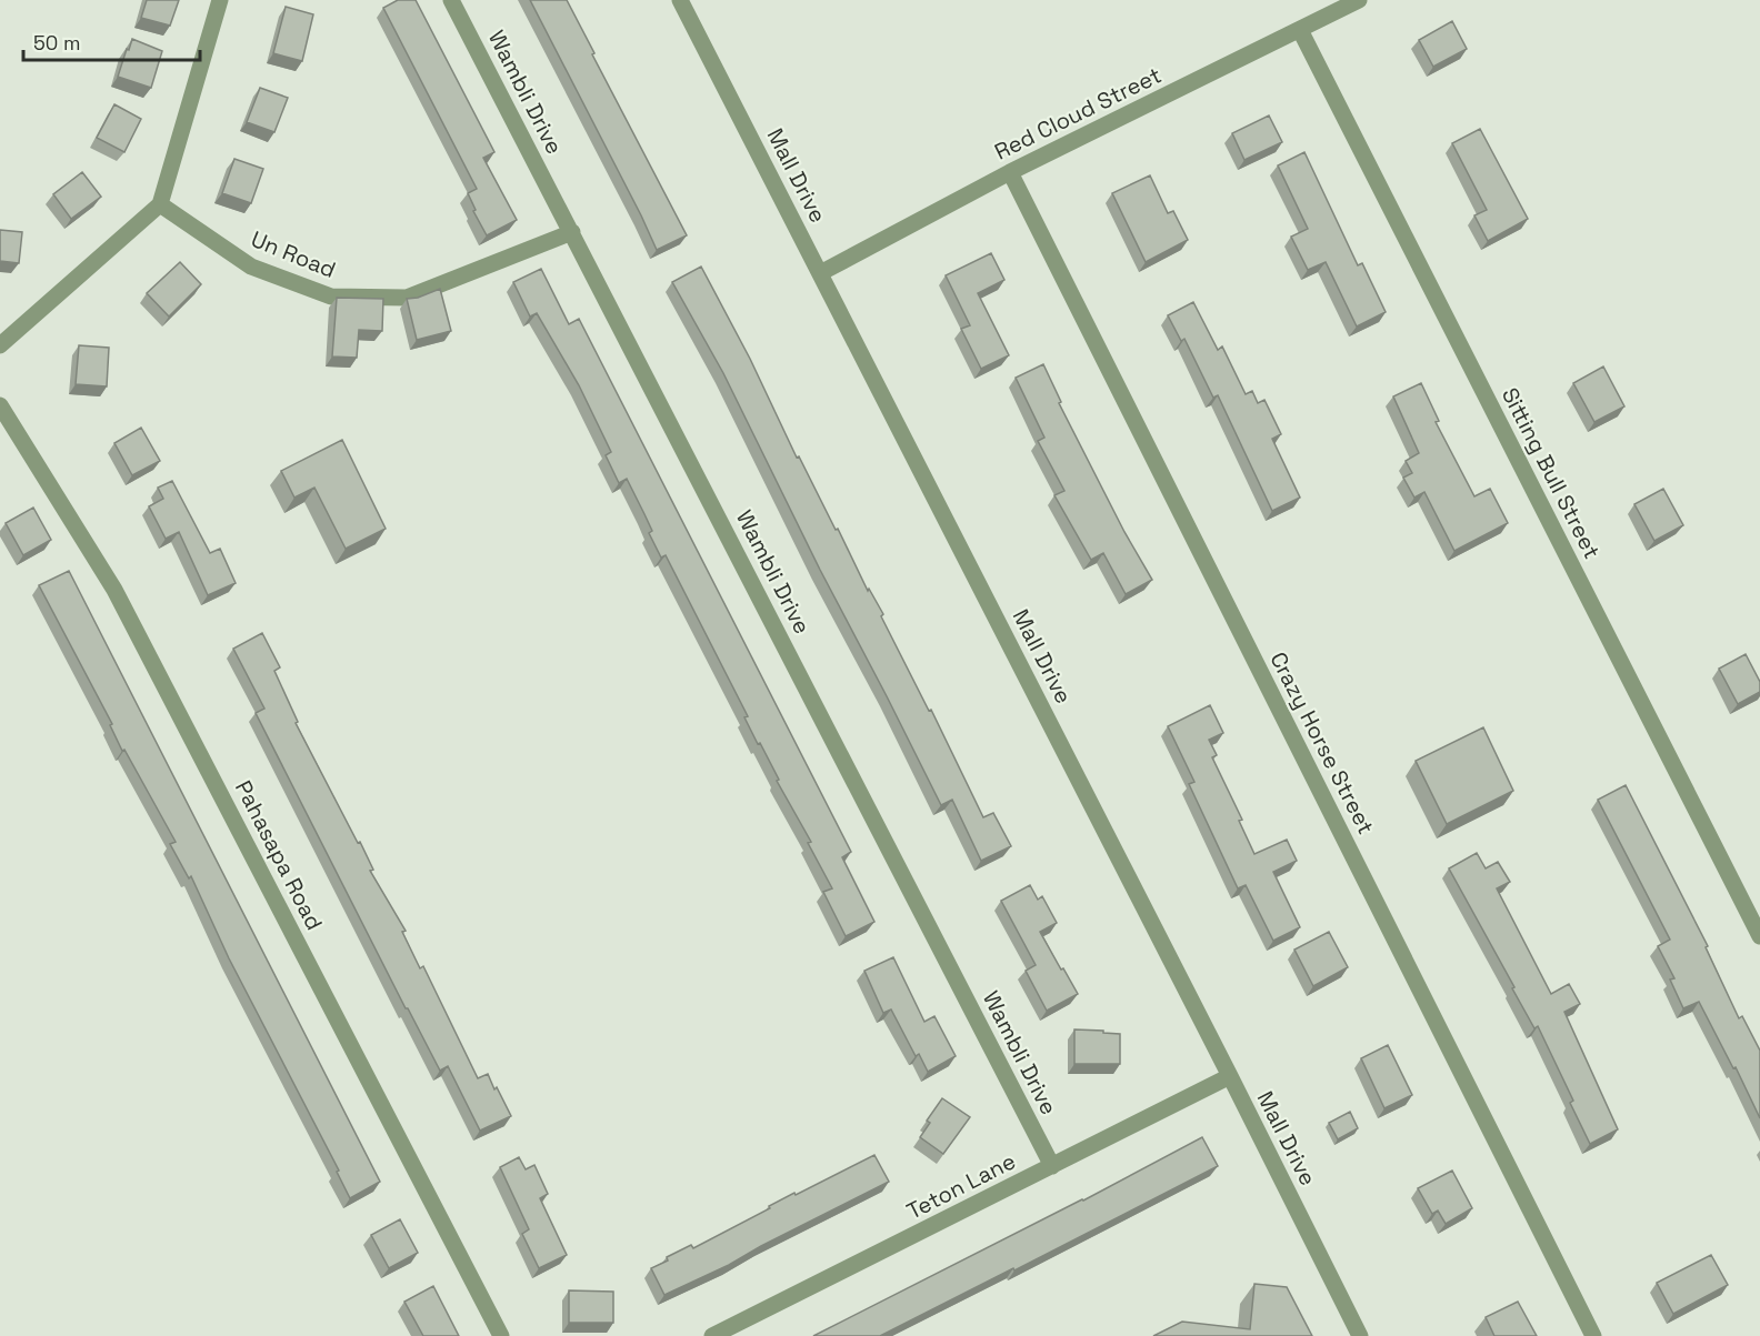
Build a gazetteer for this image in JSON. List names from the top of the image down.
{
  "streets": {
    "street": [
      "Wambli Drive",
      "Red Cloud Street",
      "Mall Drive",
      "Un Road",
      "Sitting Bull Street",
      "Crazy Horse Street",
      "Pahasapa Road",
      "Teton Lane"
    ]
  },
  "crossings": [
    ["Wambli Drive", "Un Road"],
    ["Wambli Drive", "Teton Lane"],
    ["Red Cloud Street", "Mall Drive"],
    ["Red Cloud Street", "Sitting Bull Street"],
    ["Red Cloud Street", "Crazy Horse Street"],
    ["Mall Drive", "Teton Lane"]
  ],
  "scale_bar": "50 m"
}
